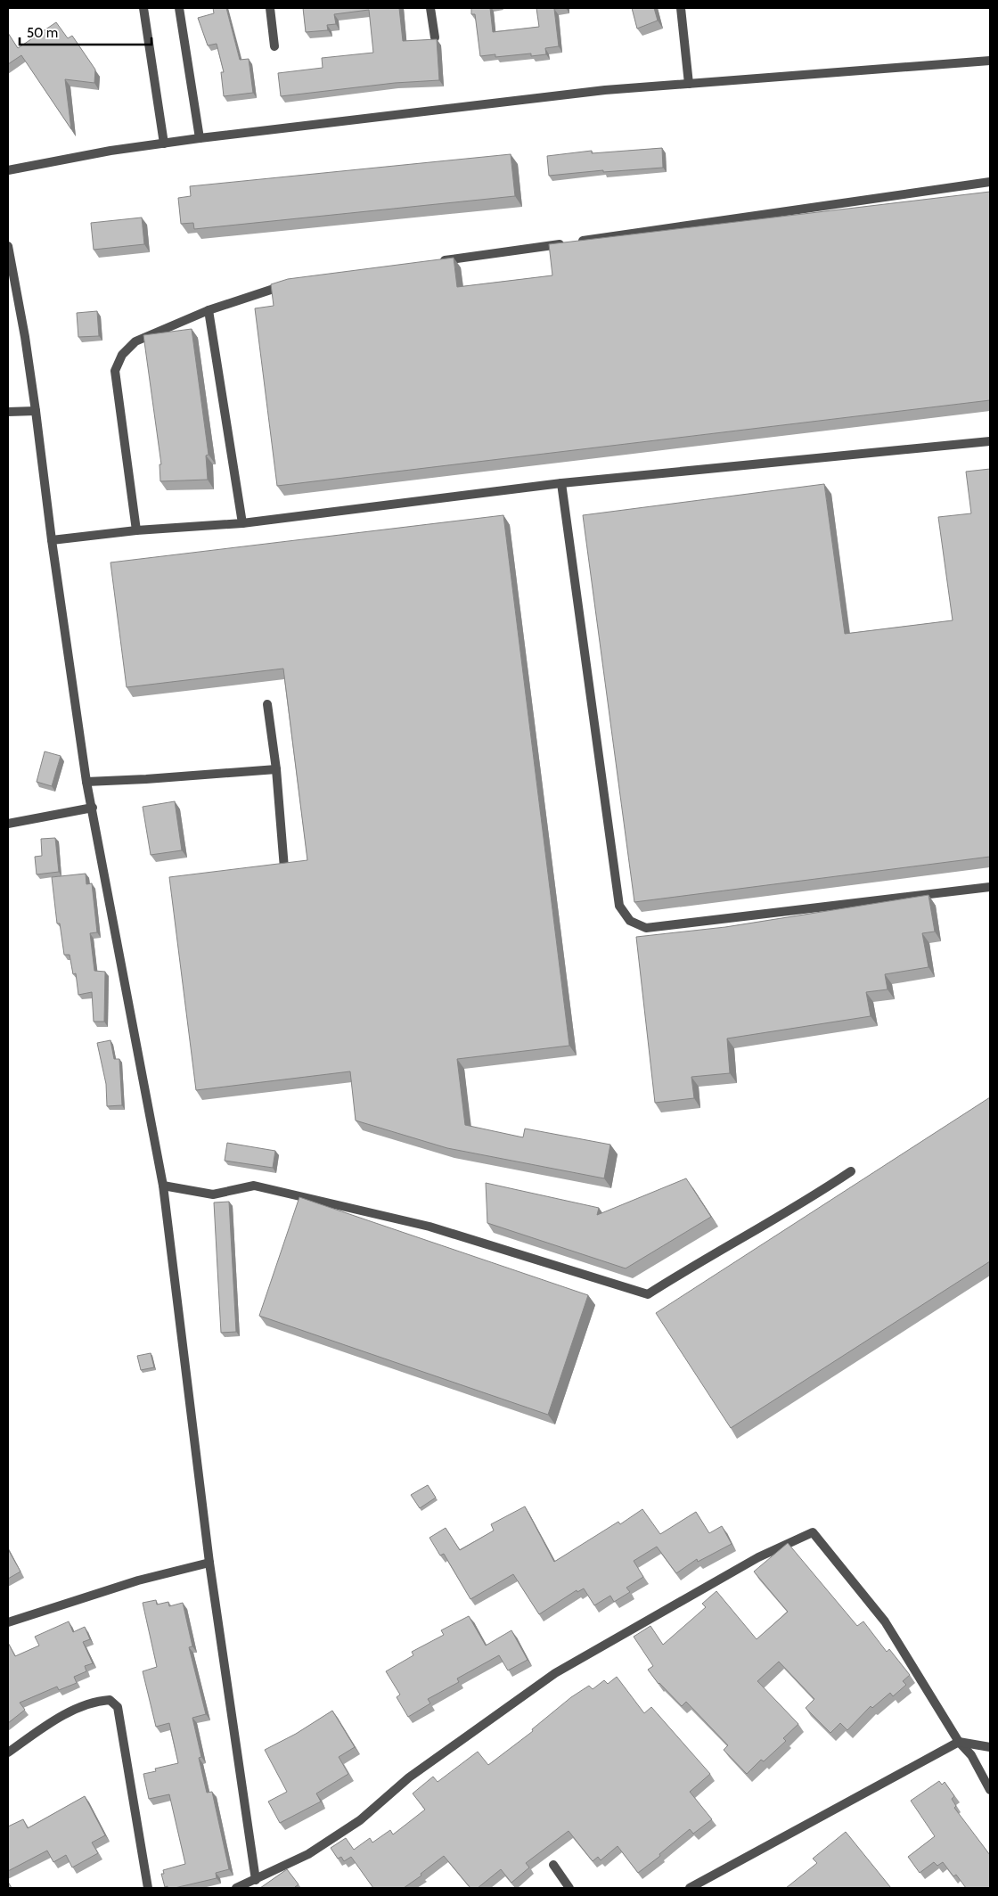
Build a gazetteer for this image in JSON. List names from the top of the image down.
{
  "scale_bar": "50 m"
}
